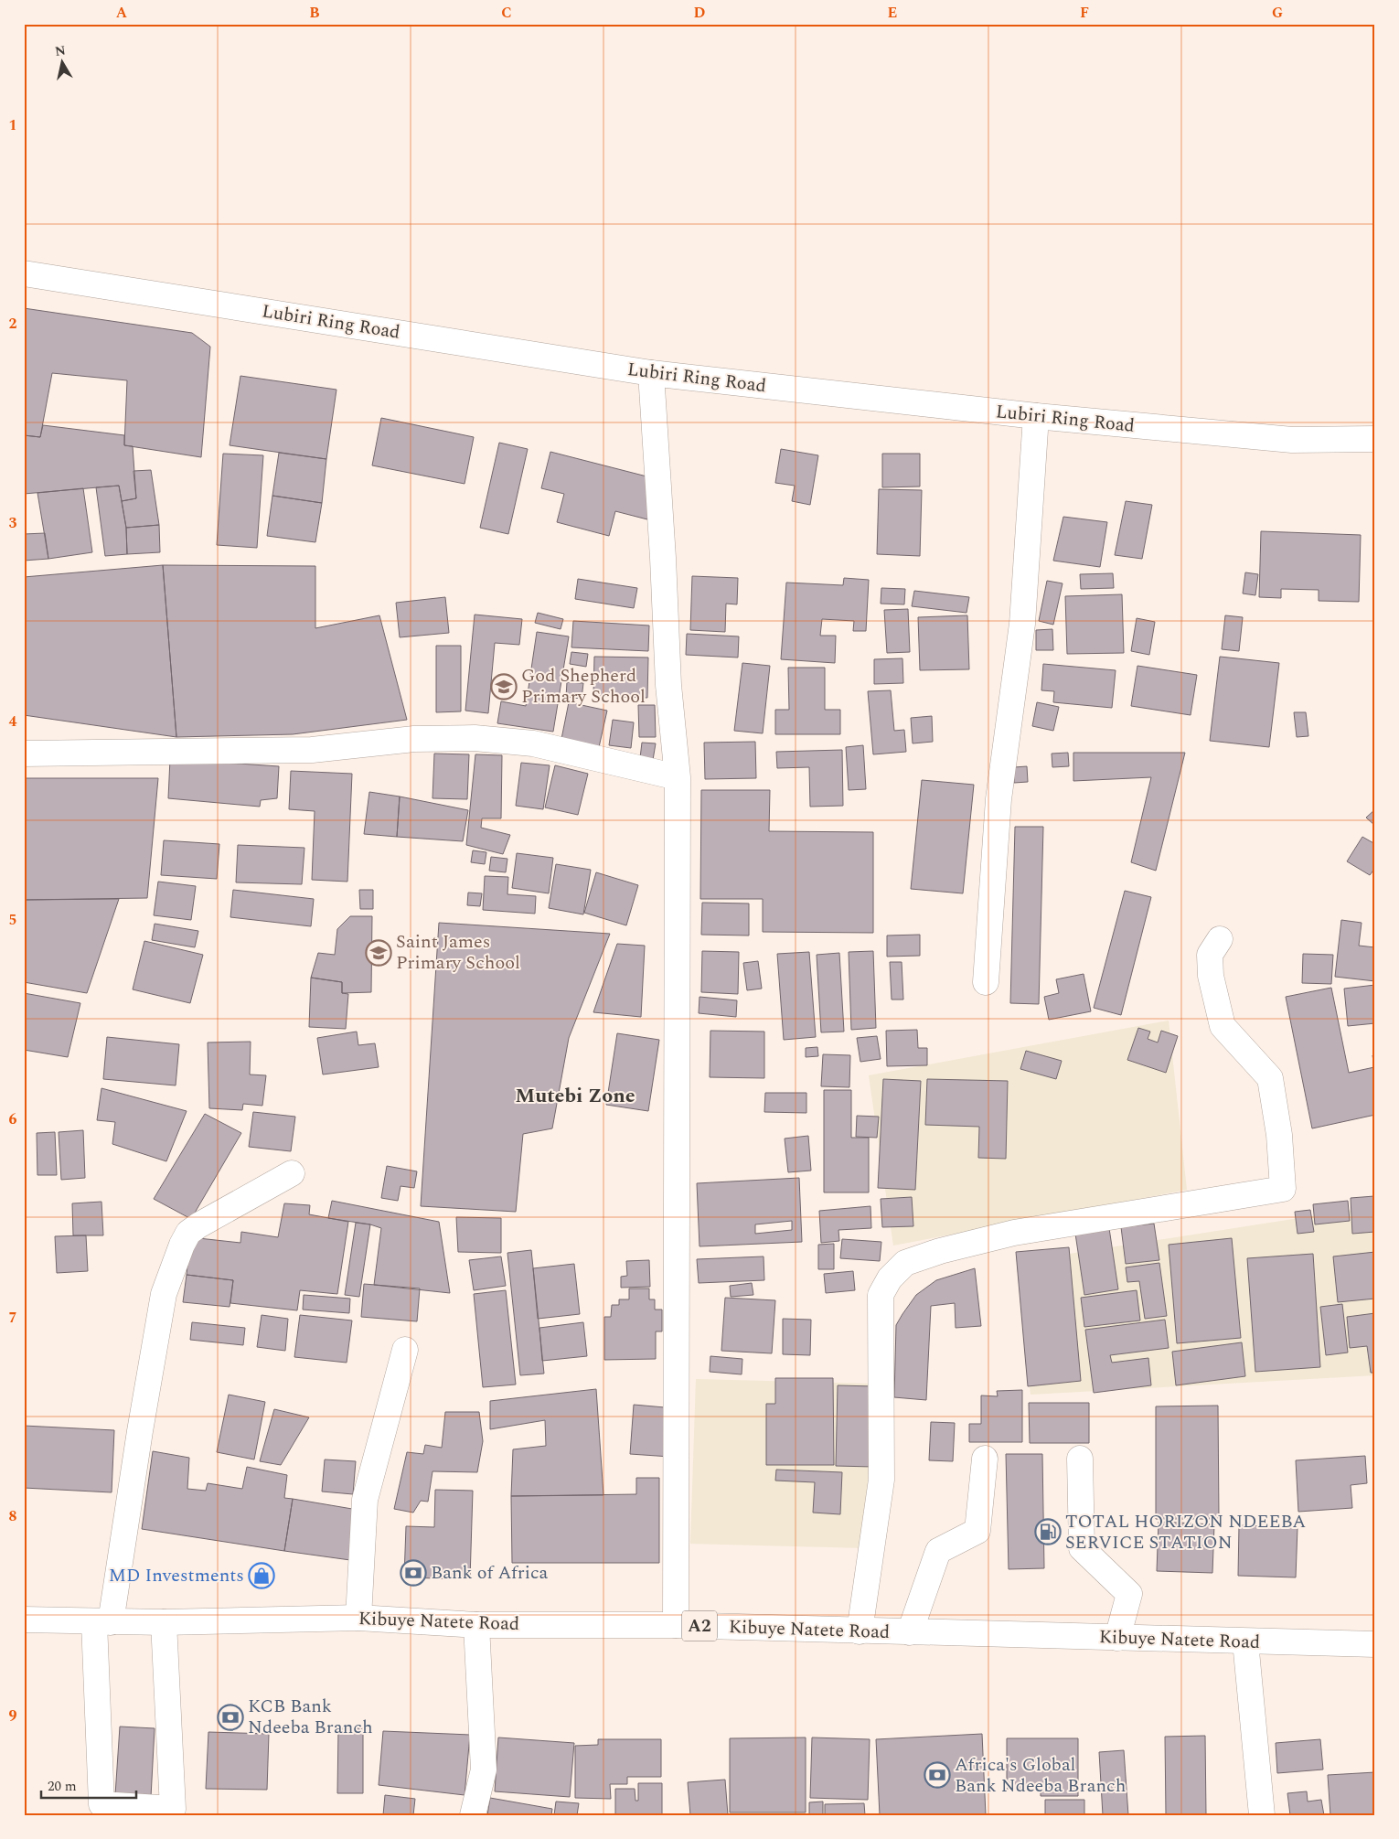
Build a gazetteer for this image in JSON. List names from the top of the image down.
{
  "streets": {
    "street": ["Lubiri Ring Road", "Kibuye Natete Road", "A2"]
  },
  "districts": ["Mutebi Zone"],
  "places": {
    "school or university": ["God Shepherd Primary School", "Saint James Primary School"],
    "fuel station": ["TOTAL HORIZON NDEEBA SERVICE STATION"],
    "bank": ["Bank of Africa", "KCB Bank Ndeeba Branch", "Africa's Global Bank Ndeeba Branch"],
    "shop": ["MD Investments"]
  },
  "scale_bar": "20 m",
  "north": "top",
  "grid": {
    "columns": [
      "A",
      "B",
      "C",
      "D",
      "E",
      "F",
      "G"
    ],
    "rows": [
      "1",
      "2",
      "3",
      "4",
      "5",
      "6",
      "7",
      "8",
      "9"
    ]
  }
}
